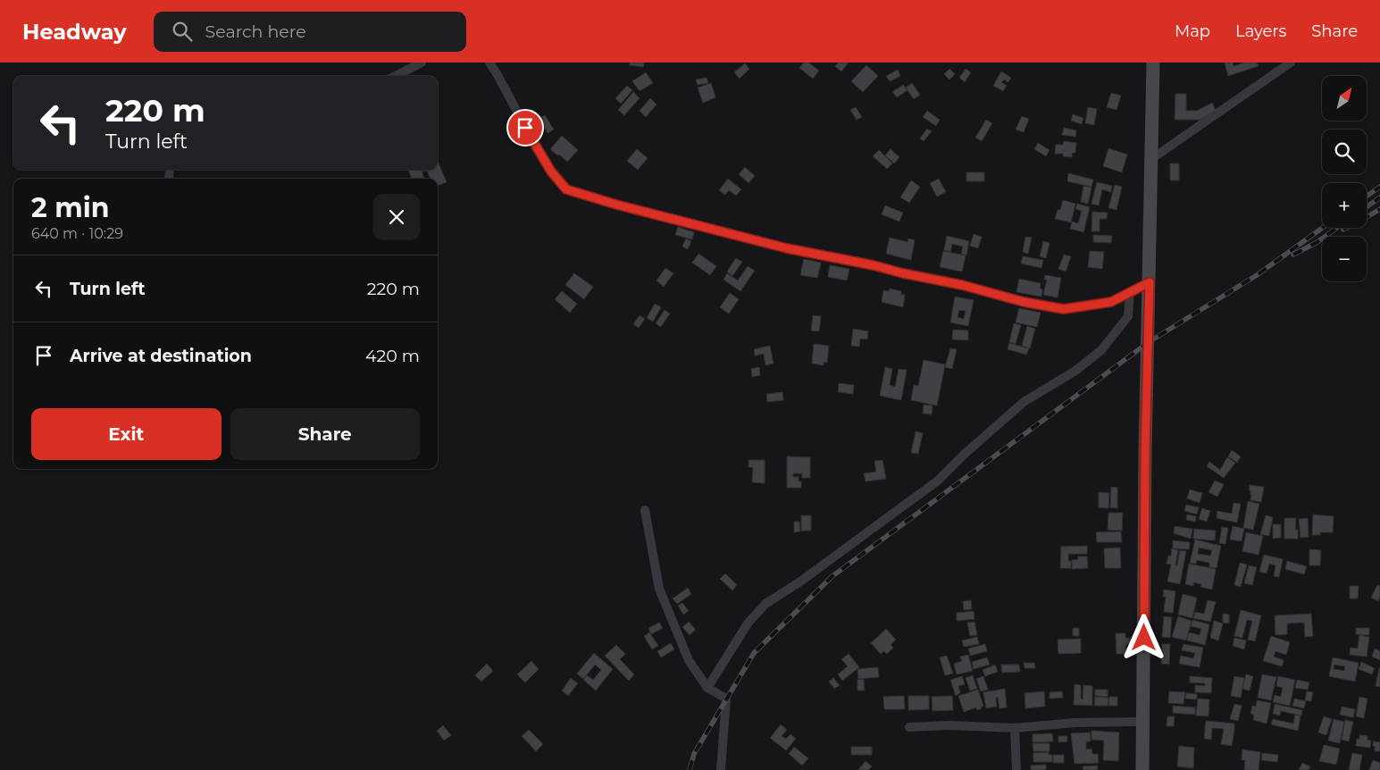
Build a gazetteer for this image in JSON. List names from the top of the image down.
{
  "north": "top right",
  "page": {
    "header": "Headway",
    "search": "Search here",
    "nav": ["Map", "Layers", "Share"],
    "map_buttons": ["+", "−"],
    "turn": ["220 m", "Turn left"],
    "heading": ["2 min", "640 m · 10:29"],
    "list": [
      {
        "name": "Turn left",
        "value": "220 m"
      },
      {
        "name": "Arrive at destination",
        "value": "420 m"
      }
    ],
    "buttons": ["Exit", "Share"]
  }
}
